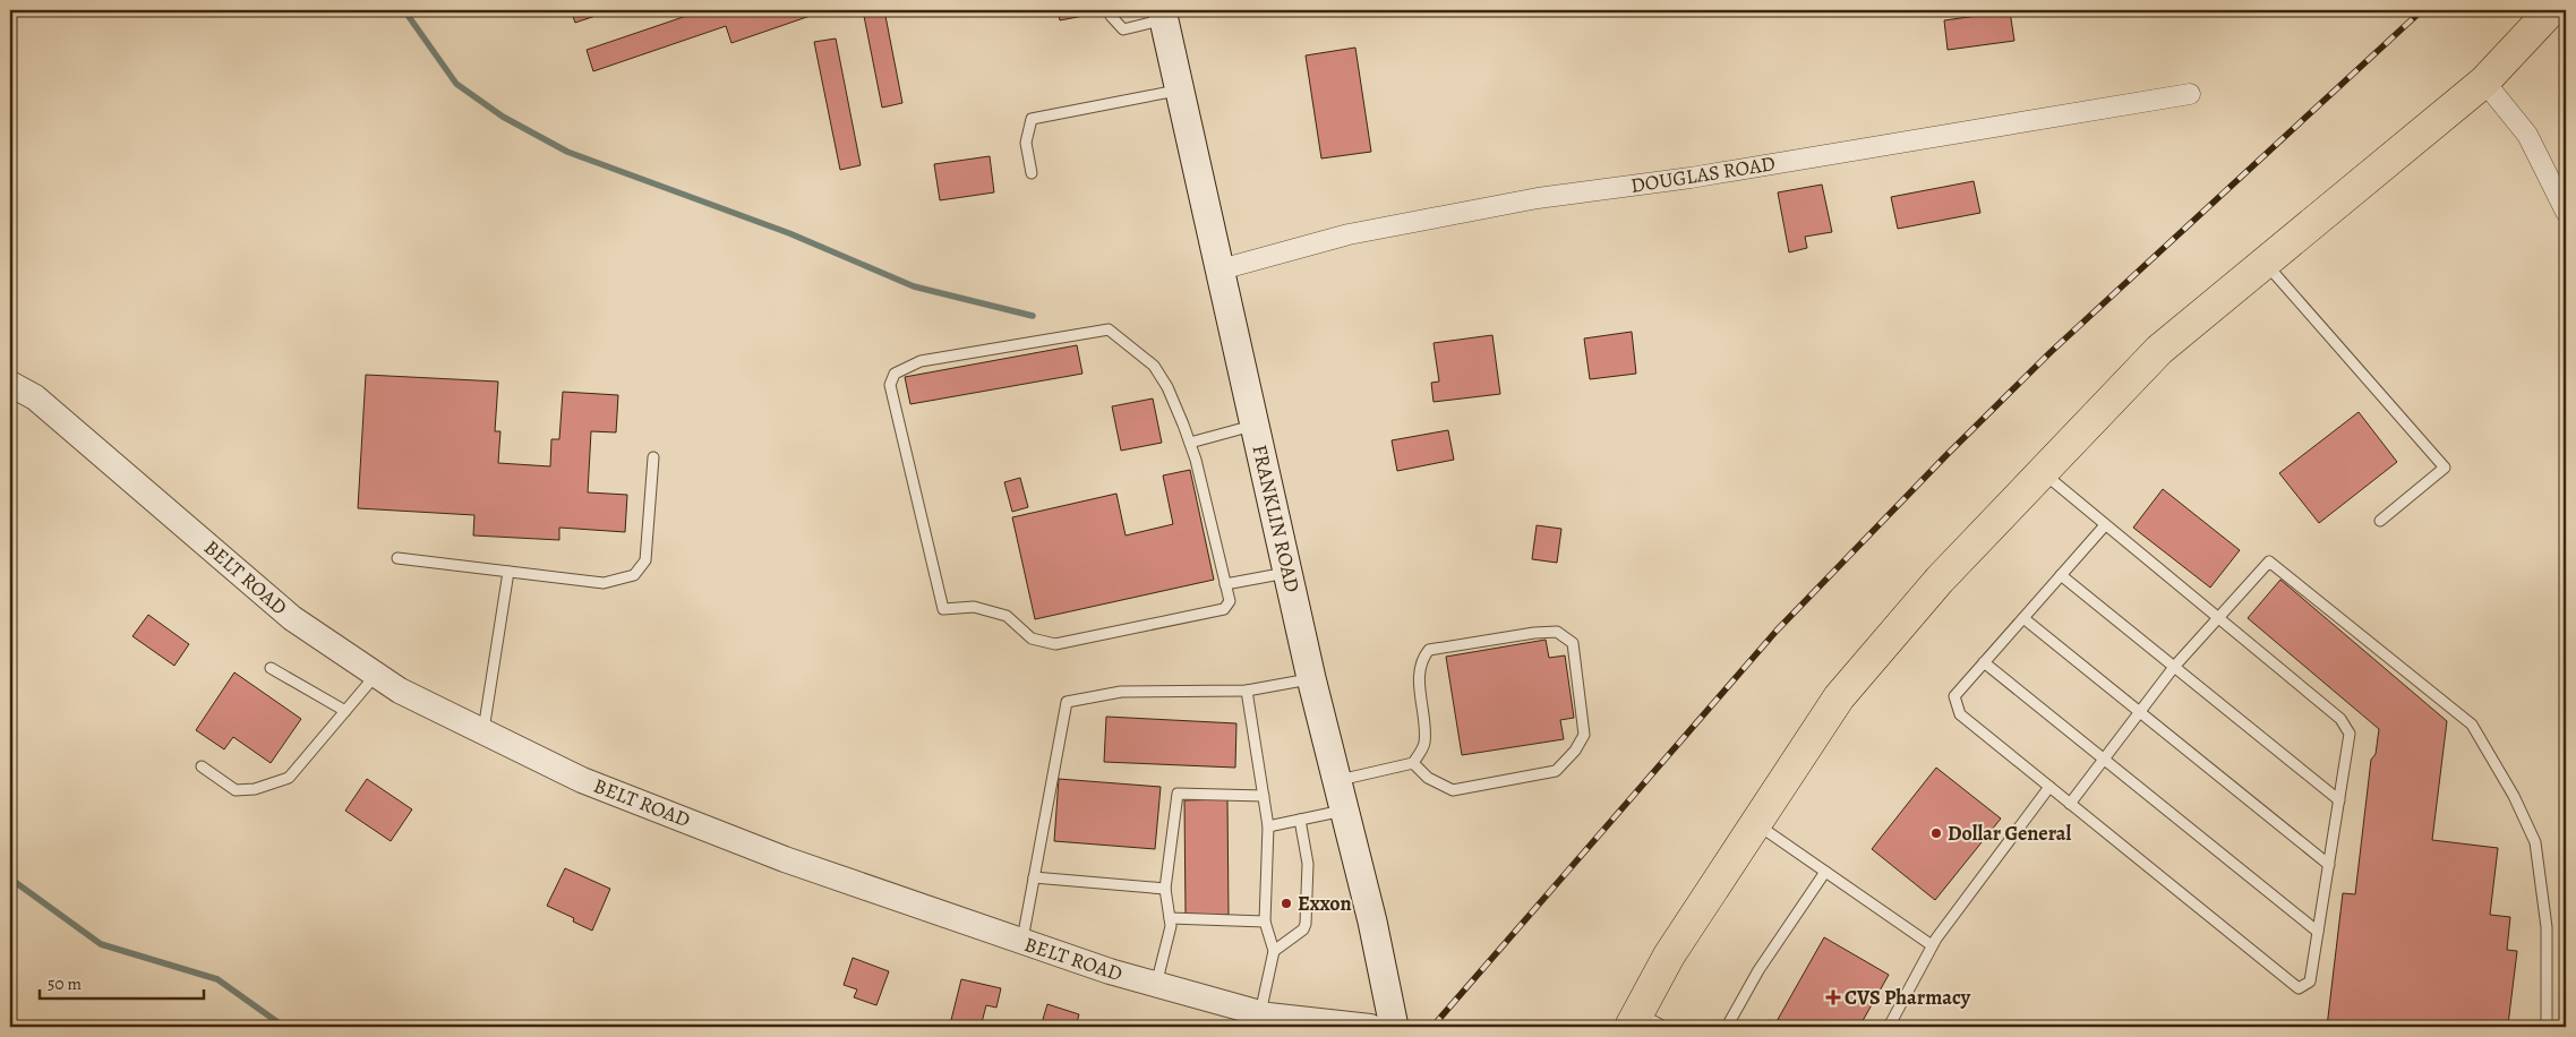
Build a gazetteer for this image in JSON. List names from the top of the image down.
{
  "streets": {
    "main road": ["FRANKLIN ROAD"],
    "street": ["DOUGLAS ROAD", "BELT ROAD"]
  },
  "crossings": [
    ["DOUGLAS ROAD", "FRANKLIN ROAD"]
  ],
  "places": {
    "other": ["Dollar General", "Exxon"],
    "health": ["CVS Pharmacy"]
  },
  "scale_bar": "50 m"
}
